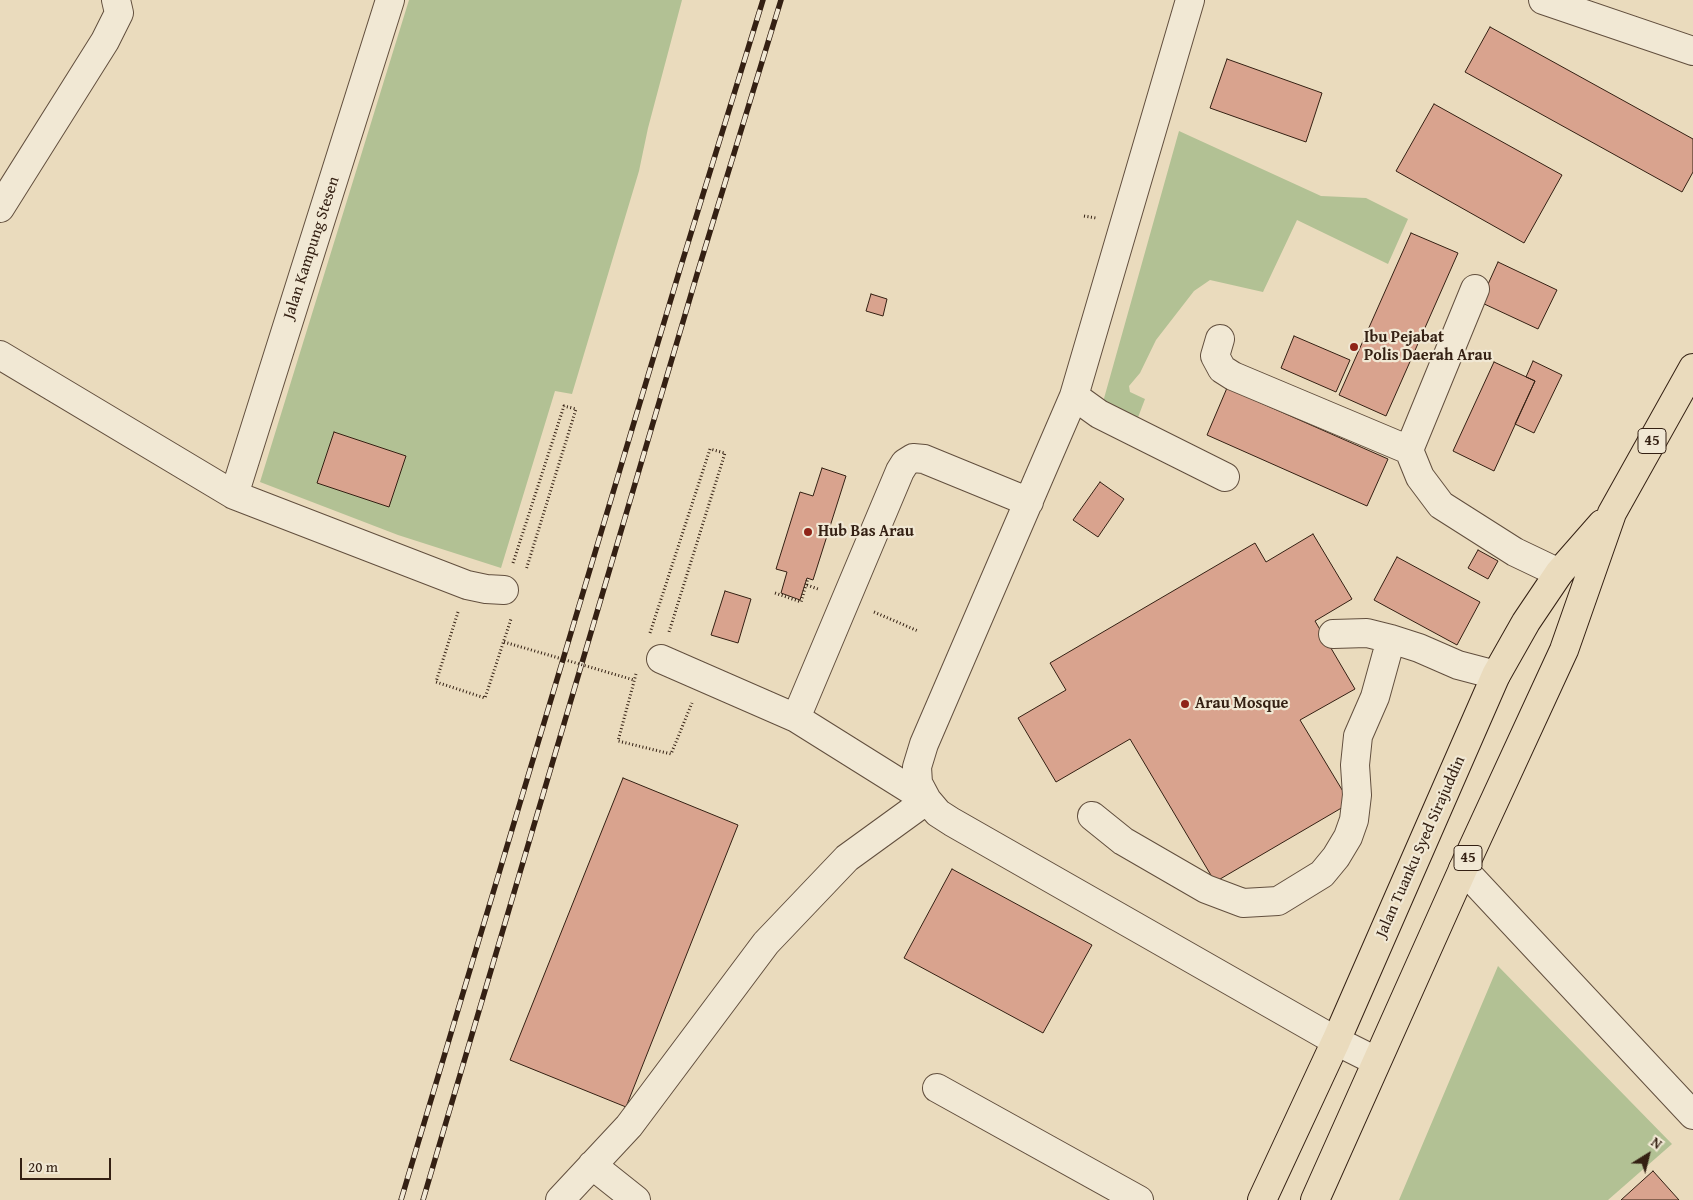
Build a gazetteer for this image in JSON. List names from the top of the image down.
{
  "streets": {
    "highway": ["45", "Jalan Tuanku Syed Sirajuddin"],
    "street": ["Jalan Kampung Stesen"]
  },
  "places": ["Ibu Pejabat Polis Daerah Arau", "Hub Bas Arau", "Arau Mosque"],
  "scale_bar": "20 m",
  "north": "top right"
}
